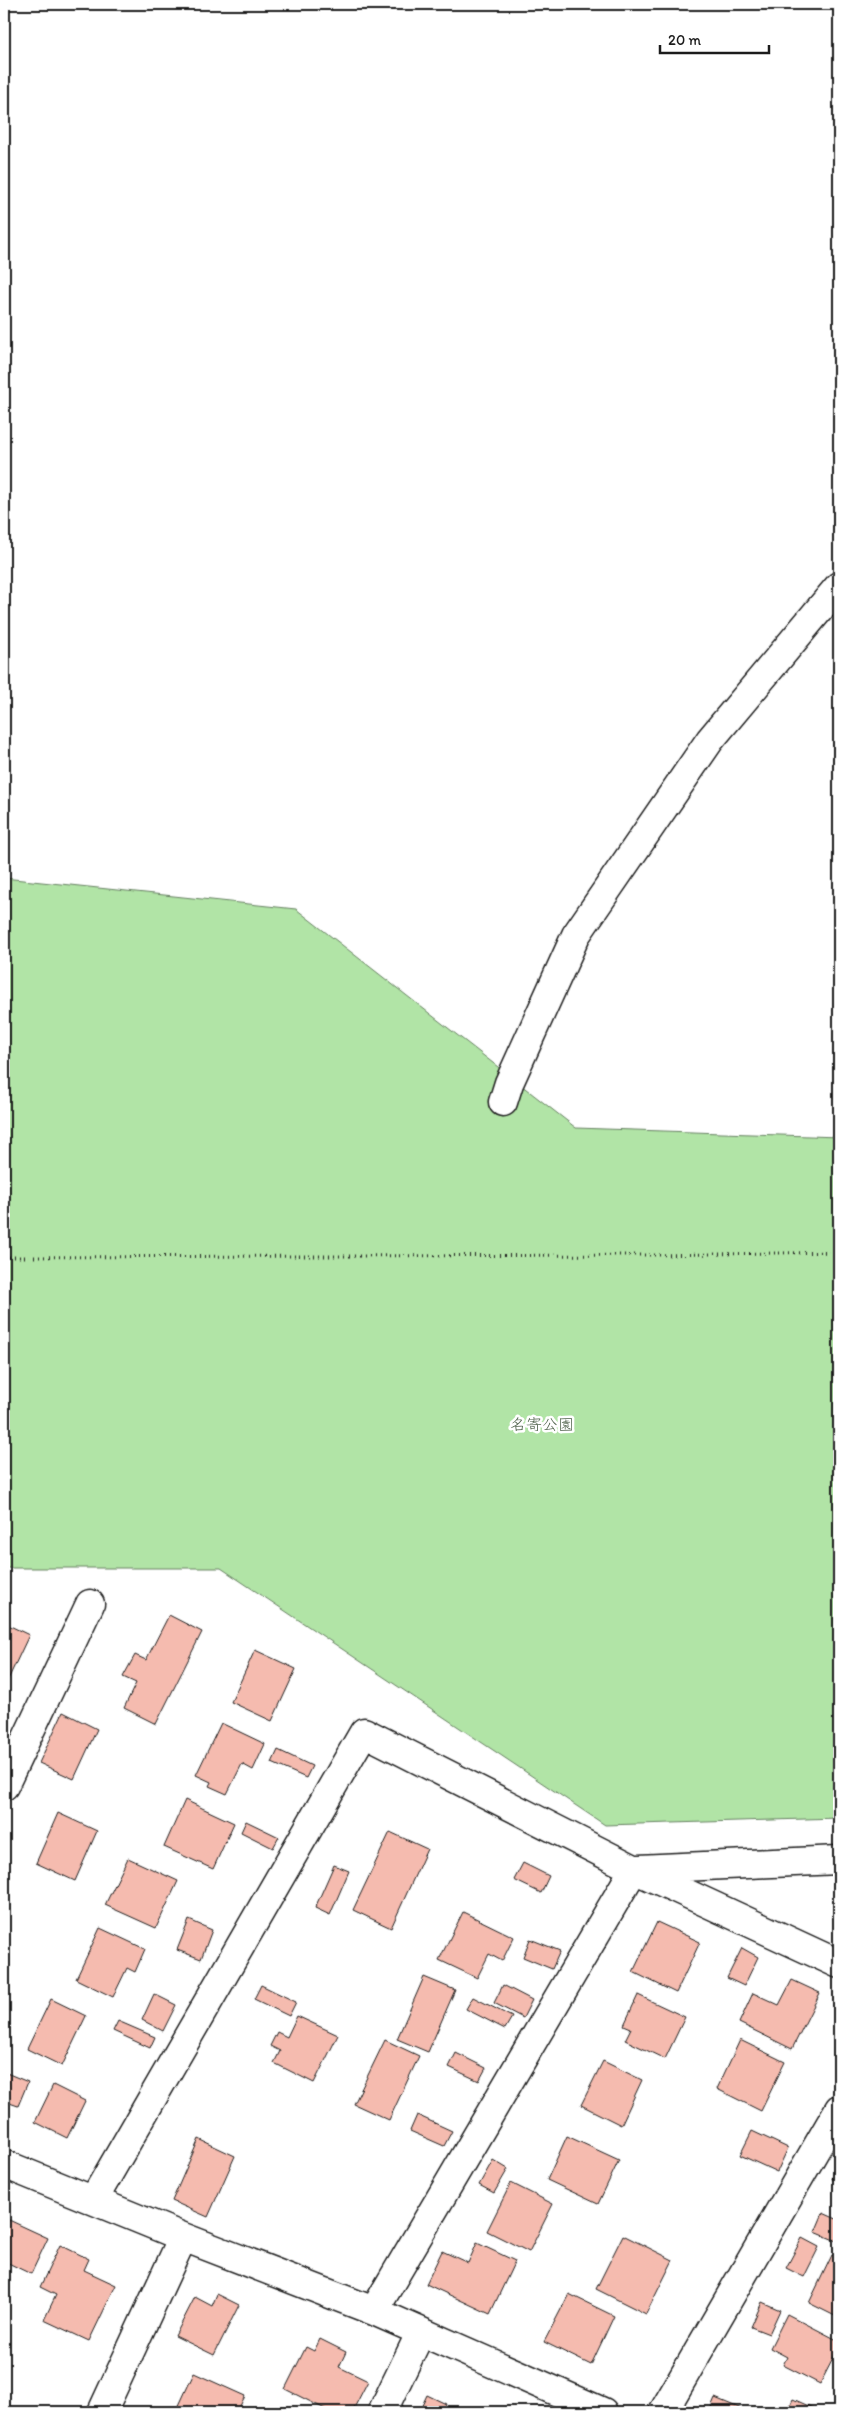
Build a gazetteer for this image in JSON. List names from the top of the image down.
{
  "parks": ["名寄公園"],
  "scale_bar": "20 m"
}
